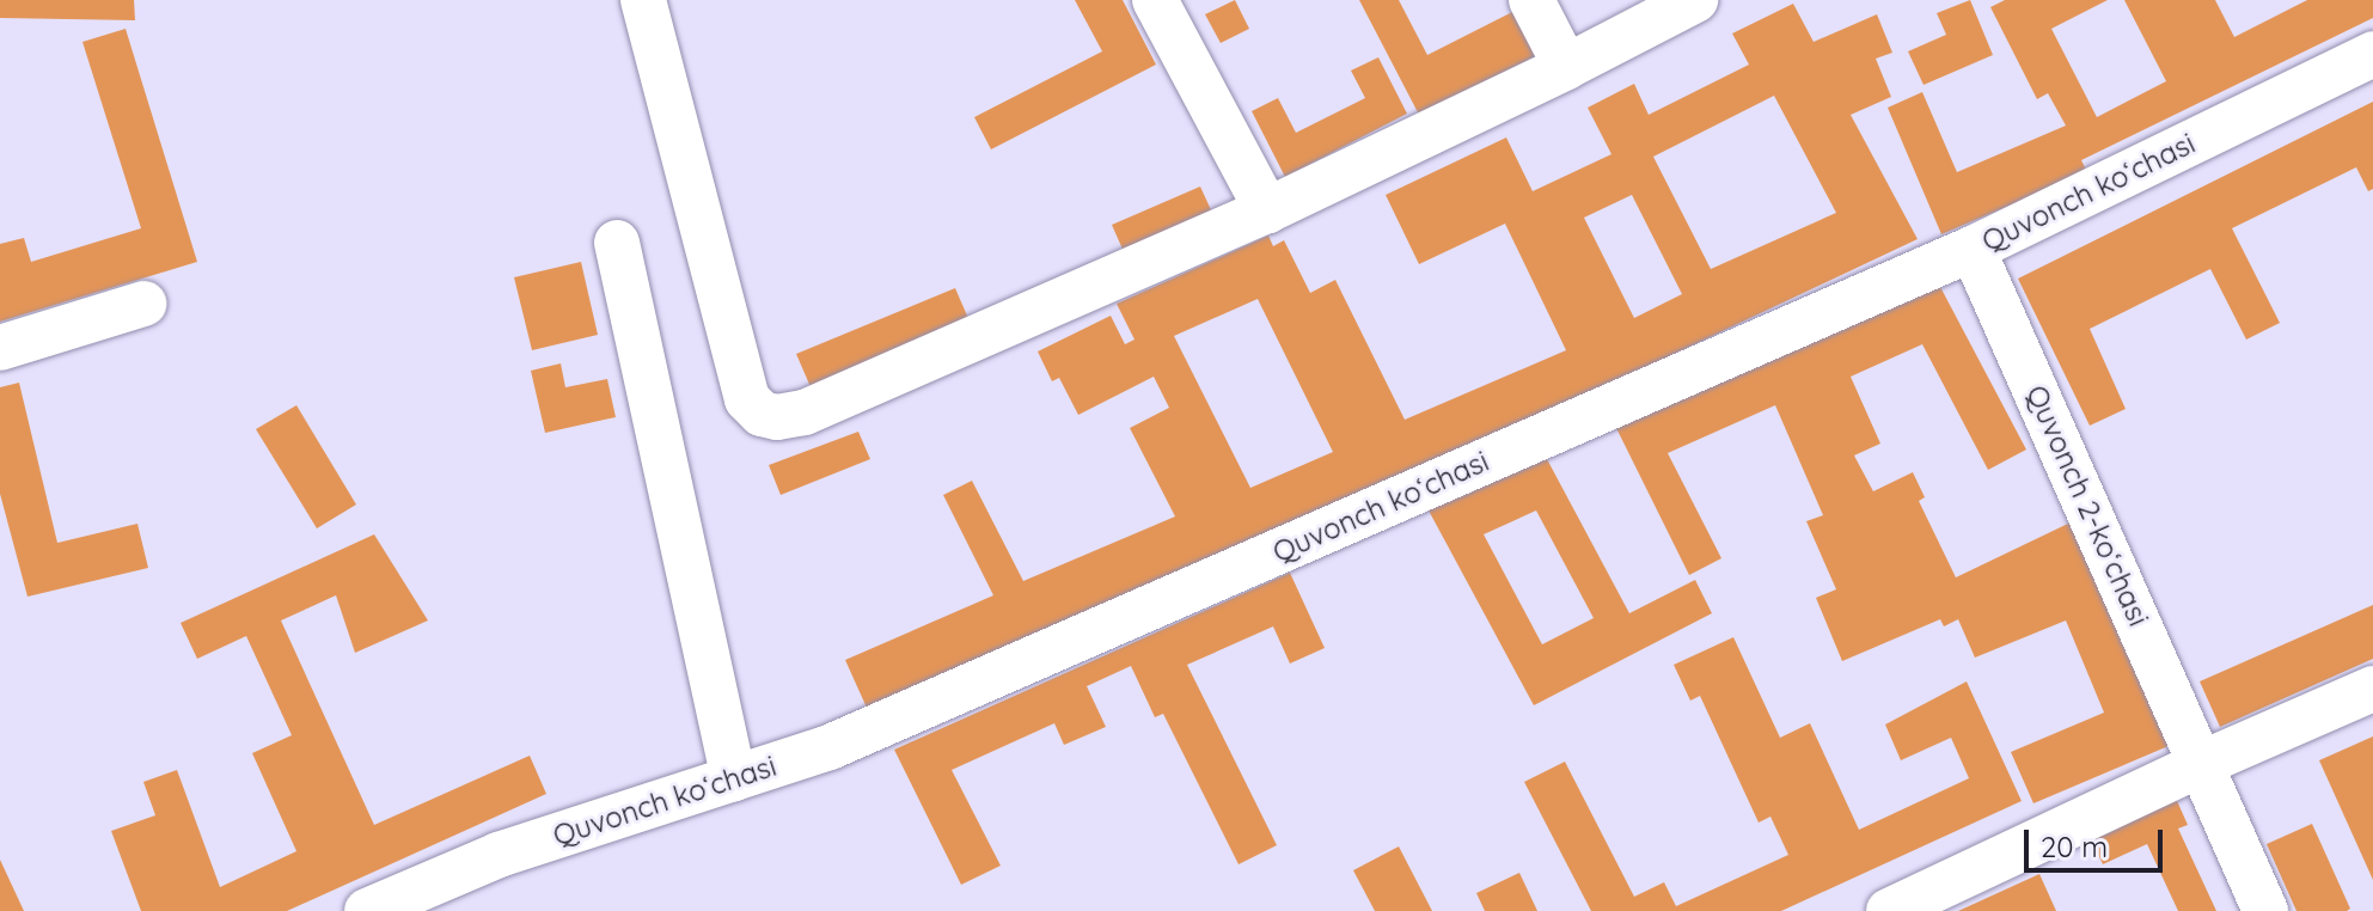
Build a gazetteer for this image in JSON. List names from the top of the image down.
{
  "streets": {
    "street": ["Quvonch koʻchasi", "Quvonch 2-koʻchasi"]
  },
  "crossings": [
    ["Quvonch koʻchasi", "Quvonch 2-koʻchasi"]
  ],
  "scale_bar": "20 m"
}
